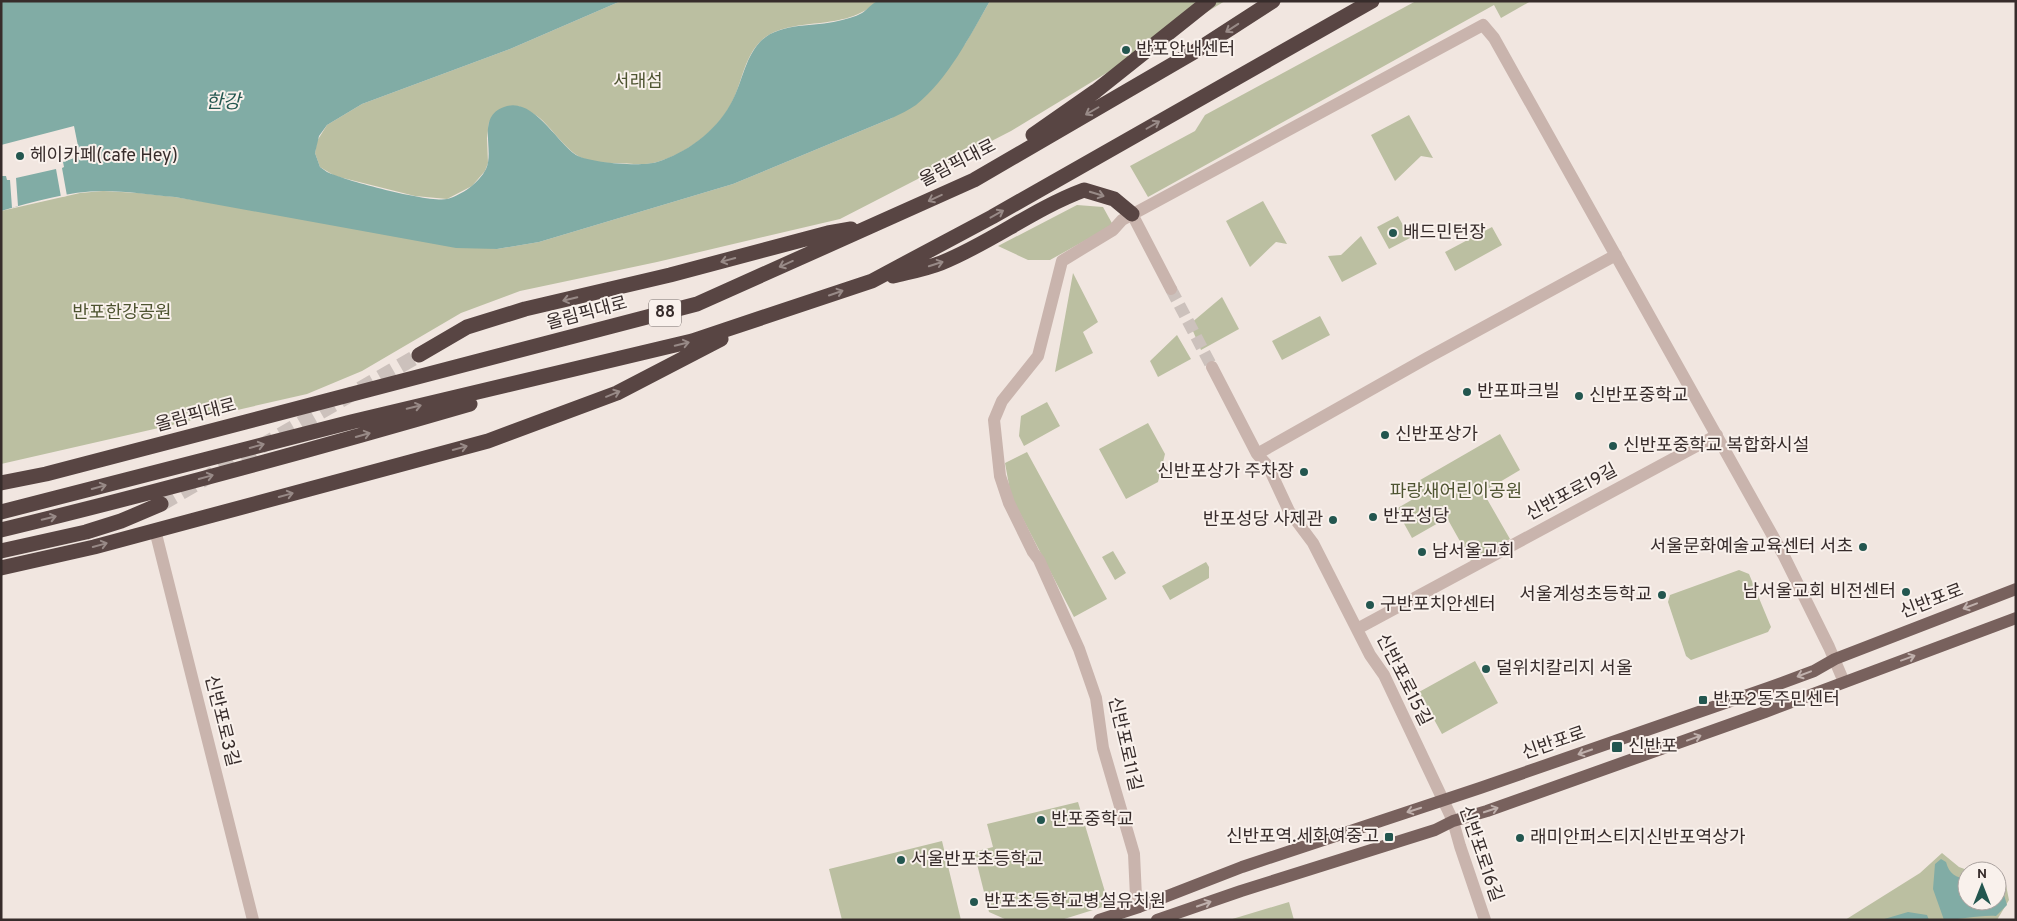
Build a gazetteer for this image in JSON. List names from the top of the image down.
{
  "streets": {
    "highway": ["올림픽대로", "88"],
    "main road": ["신반포로"],
    "street": [
      "신반포로19길",
      "신반포로15길",
      "신반포로3길",
      "신반포로11길",
      "신반포로16길"
    ]
  },
  "crossings": [
    ["신반포로19길", "신반포로15길"],
    ["신반포로", "신반포로15길"],
    ["신반포로", "신반포로11길"],
    ["신반포로", "신반포로16길"],
    ["신반포로15길", "신반포로16길"]
  ],
  "water": ["한강"],
  "parks": ["서래섬", "반포한강공원", "파랑새어린이공원"],
  "places": {
    "other": [
      "반포안내센터",
      "헤이카페(cafe Hey)",
      "배드민턴장",
      "반포파크빌",
      "신반포중학교",
      "신반포상가",
      "신반포중학교 복합화시설",
      "신반포상가 주차장",
      "반포성당",
      "반포성당 사제관",
      "서울문화예술교육센터 서초",
      "남서울교회",
      "남서울교회 비전센터",
      "서울계성초등학교",
      "구반포치안센터",
      "덜위치칼리지 서울",
      "반포중학교",
      "래미안퍼스티지신반포역상가",
      "서울반포초등학교",
      "반포초등학교병설유치원"
    ],
    "transit": ["반포2동주민센터", "신반포", "신반포역.세화여중고"]
  },
  "north": "top"
}
